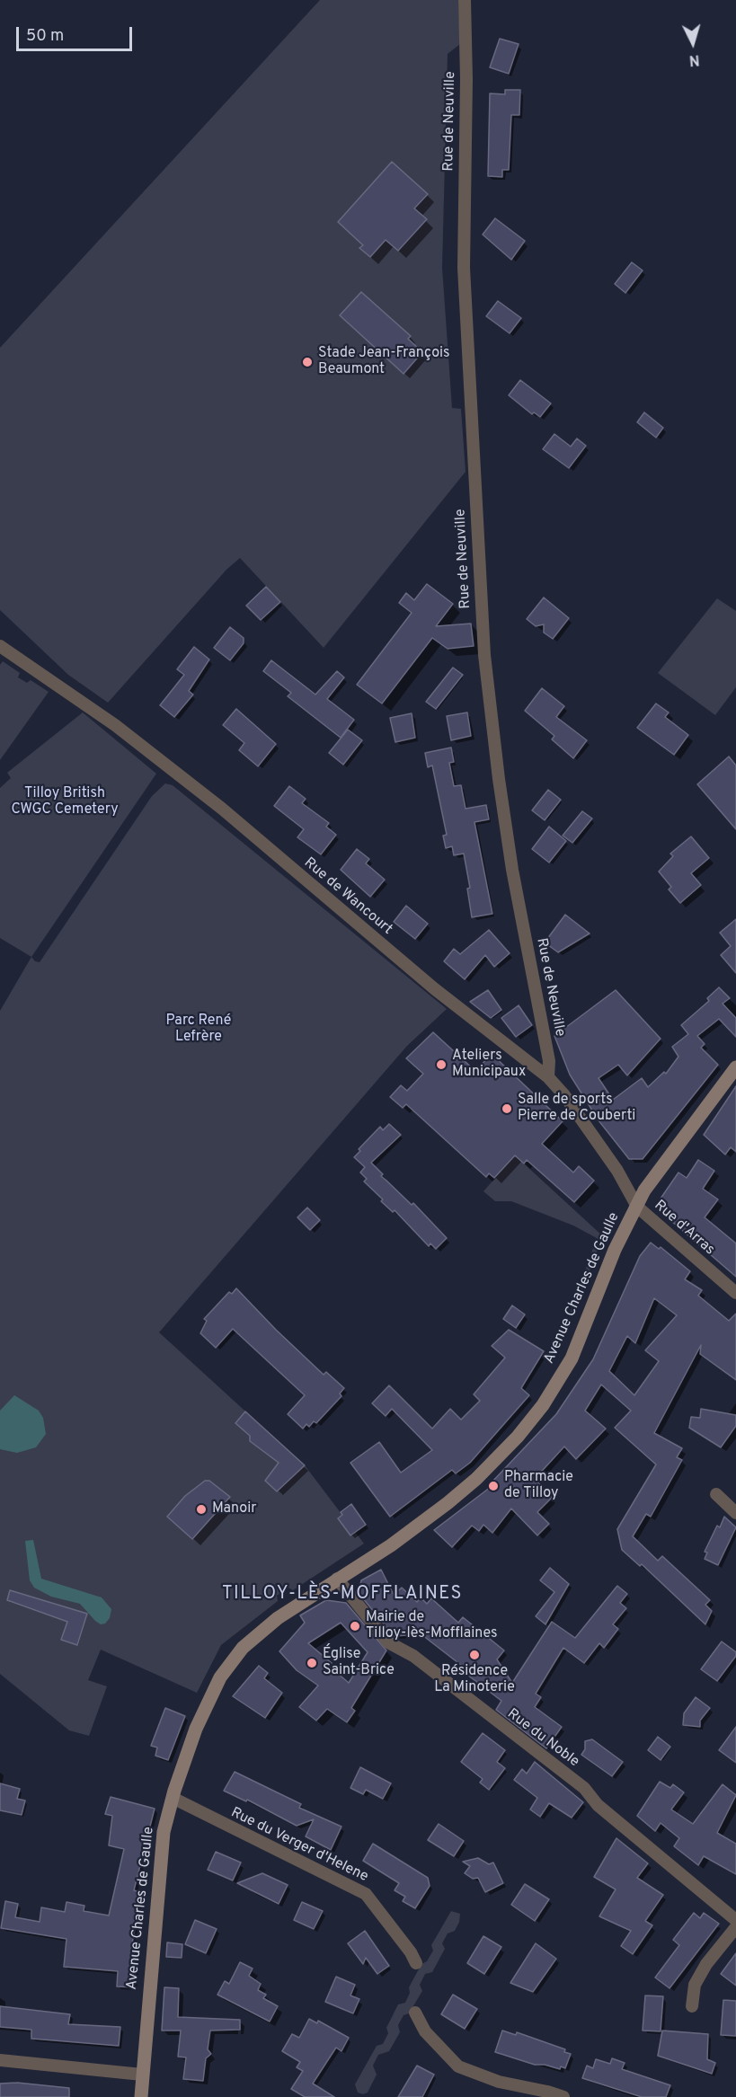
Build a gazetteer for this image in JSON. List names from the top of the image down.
{
  "streets": {
    "street": [
      "Rue de Neuville",
      "Rue de Wancourt",
      "Rue d'Arras",
      "Avenue Charles de Gaulle",
      "Rue du Noble",
      "Rue du Verger d'Helene"
    ]
  },
  "crossings": [
    ["Rue de Neuville", "Rue de Wancourt"],
    ["Rue de Wancourt", "Rue d'Arras"],
    ["Rue de Wancourt", "Avenue Charles de Gaulle"],
    ["Rue d'Arras", "Avenue Charles de Gaulle"],
    ["Avenue Charles de Gaulle", "Rue du Noble"],
    ["Avenue Charles de Gaulle", "Rue du Verger d'Helene"]
  ],
  "districts": ["TILLOY-LÈS-MOFFLAINES"],
  "parks": ["Tilloy British CWGC Cemetery", "Parc René Lefrère"],
  "places": [
    "Stade Jean-François Beaumont",
    "Ateliers Municipaux",
    "Salle de sports Pierre de Couberti",
    "Pharmacie de Tilloy",
    "Manoir",
    "Mairie de Tilloy-lès-Mofflaines",
    "Résidence La Minoterie",
    "Église Saint-Brice"
  ],
  "scale_bar": "50 m",
  "north": "bottom"
}
